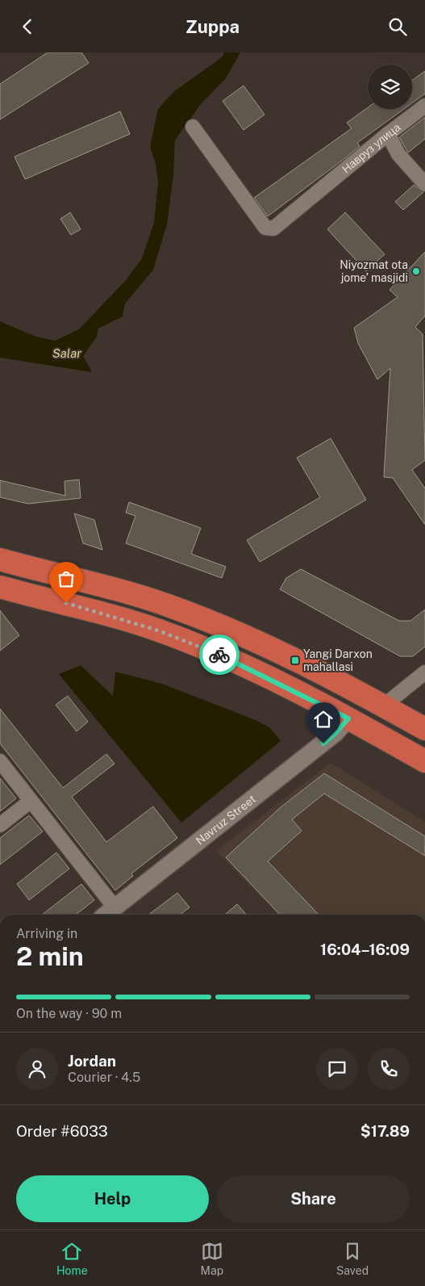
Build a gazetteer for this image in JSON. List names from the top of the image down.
{
  "streets": {
    "street": ["Навруз улица", "Navruz Street"]
  },
  "water": ["Salar"],
  "places": {
    "other": ["Niyozmat ota jome’ masjidi"],
    "transit": ["Yangi Darxon mahallasi"]
  },
  "page": {
    "header": "Zuppa",
    "heading": ["2 min", "Arriving in", "16:04–16:09"],
    "panel": [
      "Jordan",
      "Courier · 4.5",
      "Order #6033",
      "$17.89"
    ],
    "bar": "On the way · 90 m",
    "buttons": ["Help", "Share"],
    "tabs": ["Home", "Map", "Saved"]
  }
}
